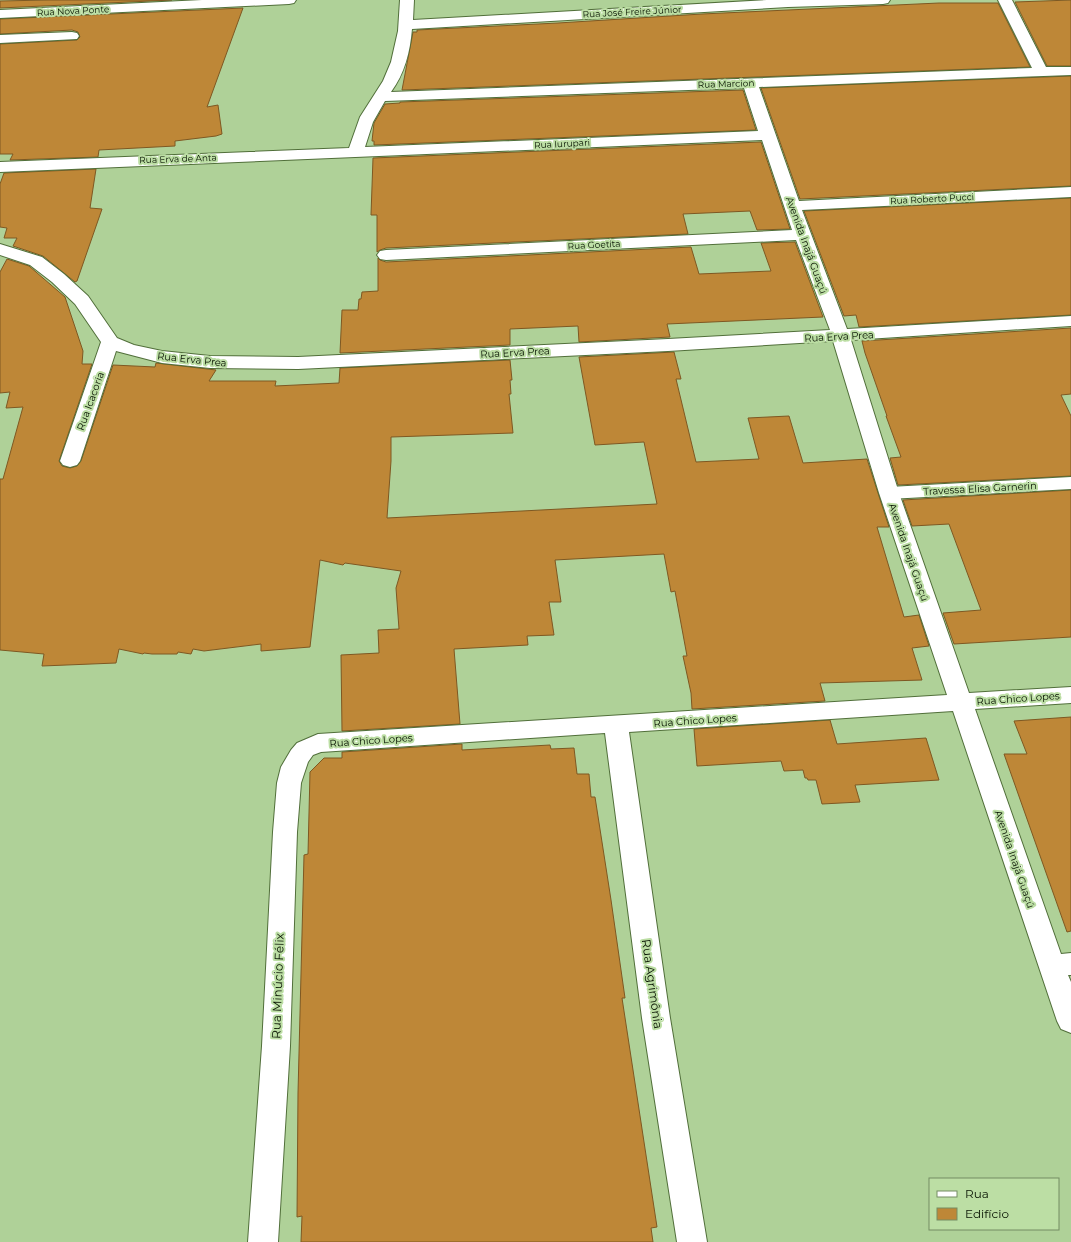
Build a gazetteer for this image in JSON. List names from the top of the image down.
{
  "streets": {
    "street": [
      "Rua Nova Ponte",
      "Rua José Freire Júnior",
      "Rua Marcion",
      "Rua Iurupari",
      "Rua Erva de Anta",
      "Rua Roberto Pucci",
      "Rua Goetita",
      "Avenida Inajá Guaçú",
      "Rua Erva Prea",
      "Rua Icacoria",
      "Rua Chico Lopes",
      "Rua Agrimônia",
      "Rua Minúcio Félix"
    ],
    "lane": ["Travessa Elisa Garnerin"]
  },
  "crossings": [
    ["Rua Marcion", "Avenida Inajá Guaçú"],
    ["Rua Iurupari", "Rua Erva de Anta"],
    ["Rua Iurupari", "Avenida Inajá Guaçú"],
    ["Rua Roberto Pucci", "Avenida Inajá Guaçú"],
    ["Rua Goetita", "Avenida Inajá Guaçú"],
    ["Avenida Inajá Guaçú", "Rua Erva Prea"],
    ["Avenida Inajá Guaçú", "Travessa Elisa Garnerin"],
    ["Avenida Inajá Guaçú", "Rua Chico Lopes"],
    ["Rua Erva Prea", "Rua Icacoria"],
    ["Rua Chico Lopes", "Rua Agrimônia"],
    ["Rua Chico Lopes", "Rua Minúcio Félix"]
  ],
  "legend": ["Rua", "Edifício"]
}
